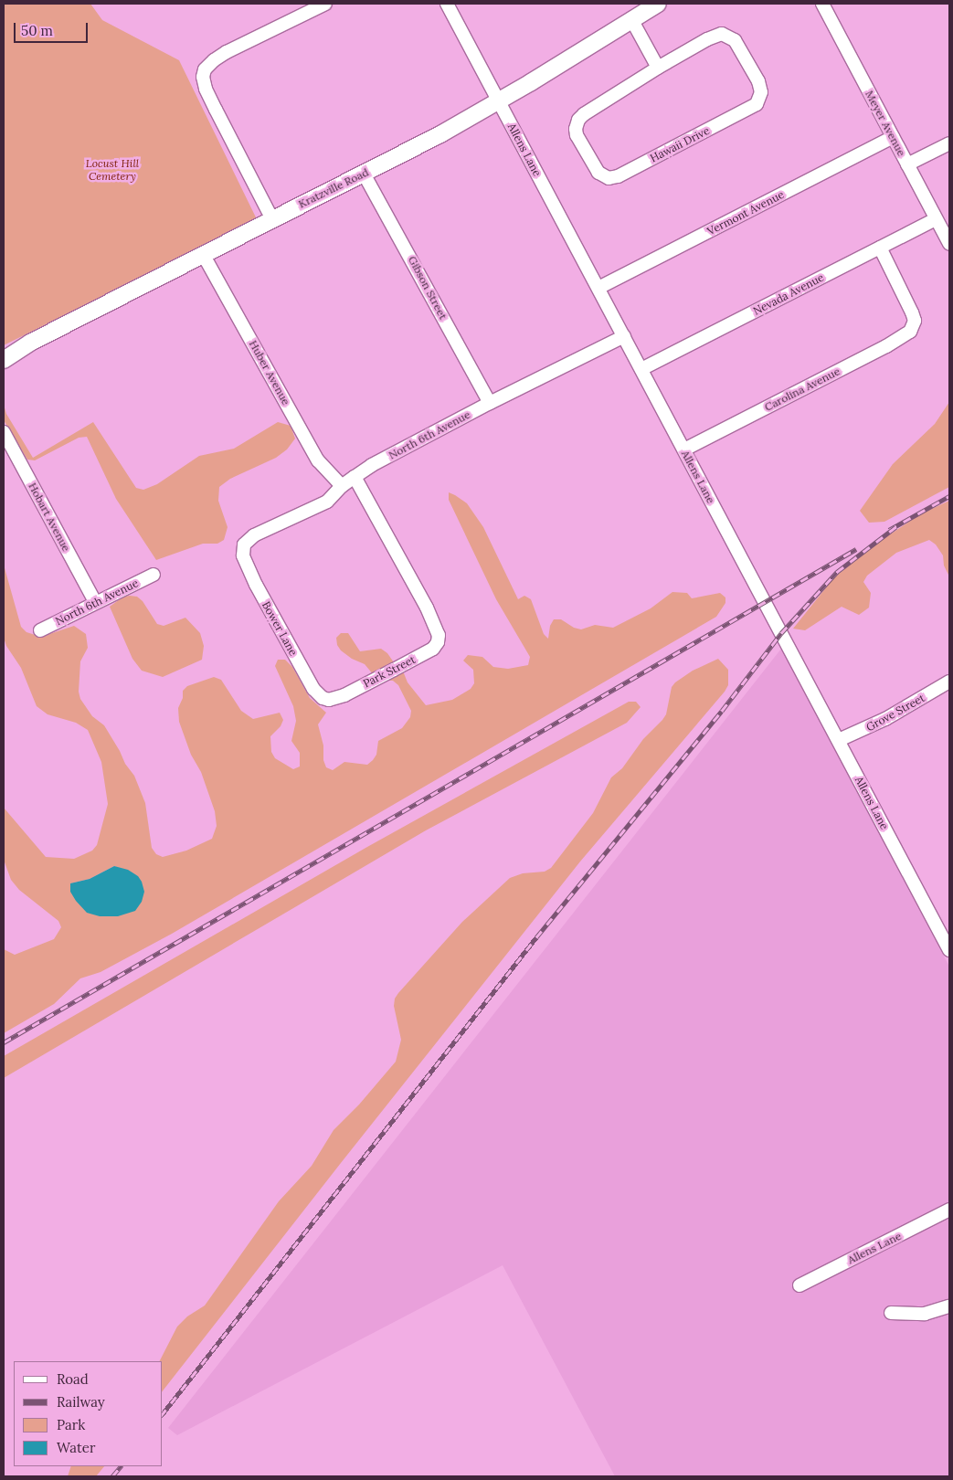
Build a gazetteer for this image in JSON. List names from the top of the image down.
{
  "streets": {
    "main road": ["Kratzville Road"],
    "street": [
      "Meyer Avenue",
      "Hawaii Drive",
      "Allens Lane",
      "Vermont Avenue",
      "Gibson Street",
      "Nevada Avenue",
      "Huber Avenue",
      "Carolina Avenue",
      "North 6th Avenue",
      "Hobart Avenue",
      "Bower Lane",
      "Park Street",
      "Grove Street"
    ]
  },
  "crossings": [
    ["Meyer Avenue", "Vermont Avenue"],
    ["Meyer Avenue", "Nevada Avenue"],
    ["Allens Lane", "Kratzville Road"],
    ["Allens Lane", "Vermont Avenue"],
    ["Allens Lane", "Nevada Avenue"],
    ["Allens Lane", "Carolina Avenue"],
    ["Allens Lane", "North 6th Avenue"],
    ["Allens Lane", "Grove Street"],
    ["Kratzville Road", "Gibson Street"],
    ["Kratzville Road", "Huber Avenue"],
    ["Gibson Street", "North 6th Avenue"],
    ["Nevada Avenue", "Carolina Avenue"],
    ["Huber Avenue", "North 6th Avenue"],
    ["North 6th Avenue", "Hobart Avenue"],
    ["North 6th Avenue", "Bower Lane"],
    ["North 6th Avenue", "Park Street"],
    ["Bower Lane", "Park Street"]
  ],
  "parks": ["Locust Hill Cemetery"],
  "legend": [
    "Road",
    "Railway",
    "Park",
    "Water"
  ],
  "scale_bar": "50 m"
}
